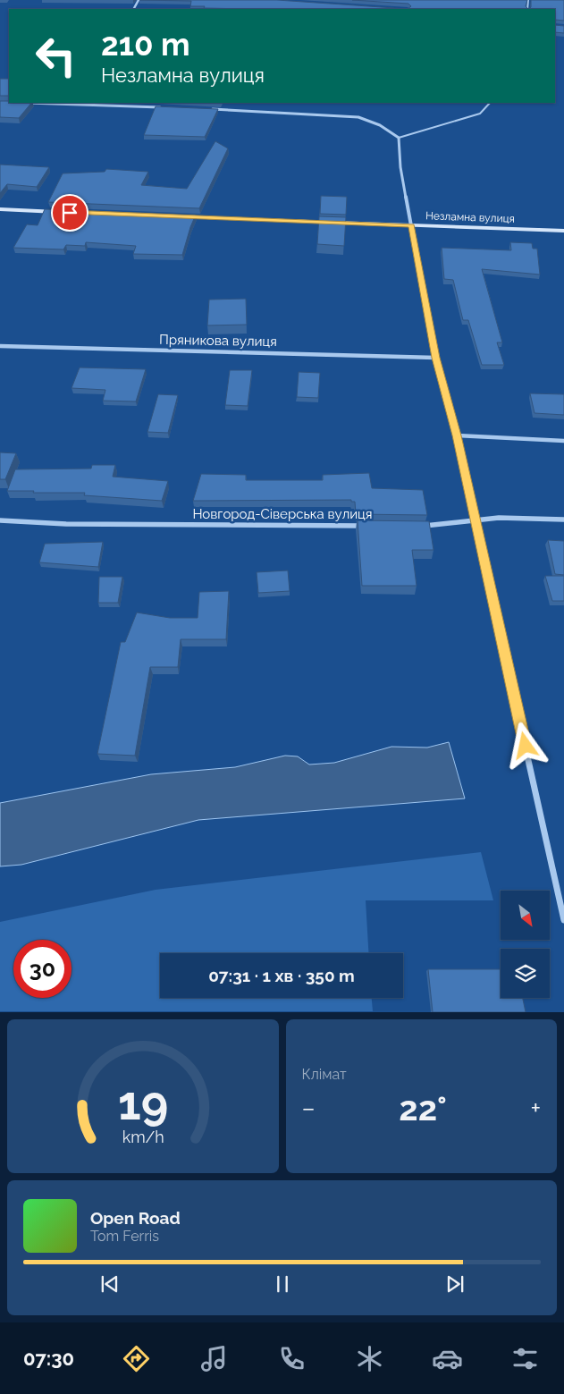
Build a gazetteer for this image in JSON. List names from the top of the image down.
{
  "streets": {
    "street": ["Незламна вулиця", "Пряникова вулиця", "Новгород-Сіверська вулиця"]
  },
  "north": "bottom right",
  "page": {
    "turn": ["210 m", "Незламна вулиця"],
    "limit": "30",
    "trip": "07:31 · 1 хв · 350 m",
    "tile": "Клімат",
    "heat": ["−", "22°", "+"],
    "song": ["Open Road", "Tom Ferris"],
    "tabs": "07:30",
    "gauge": ["19", "km/h"]
  }
}
